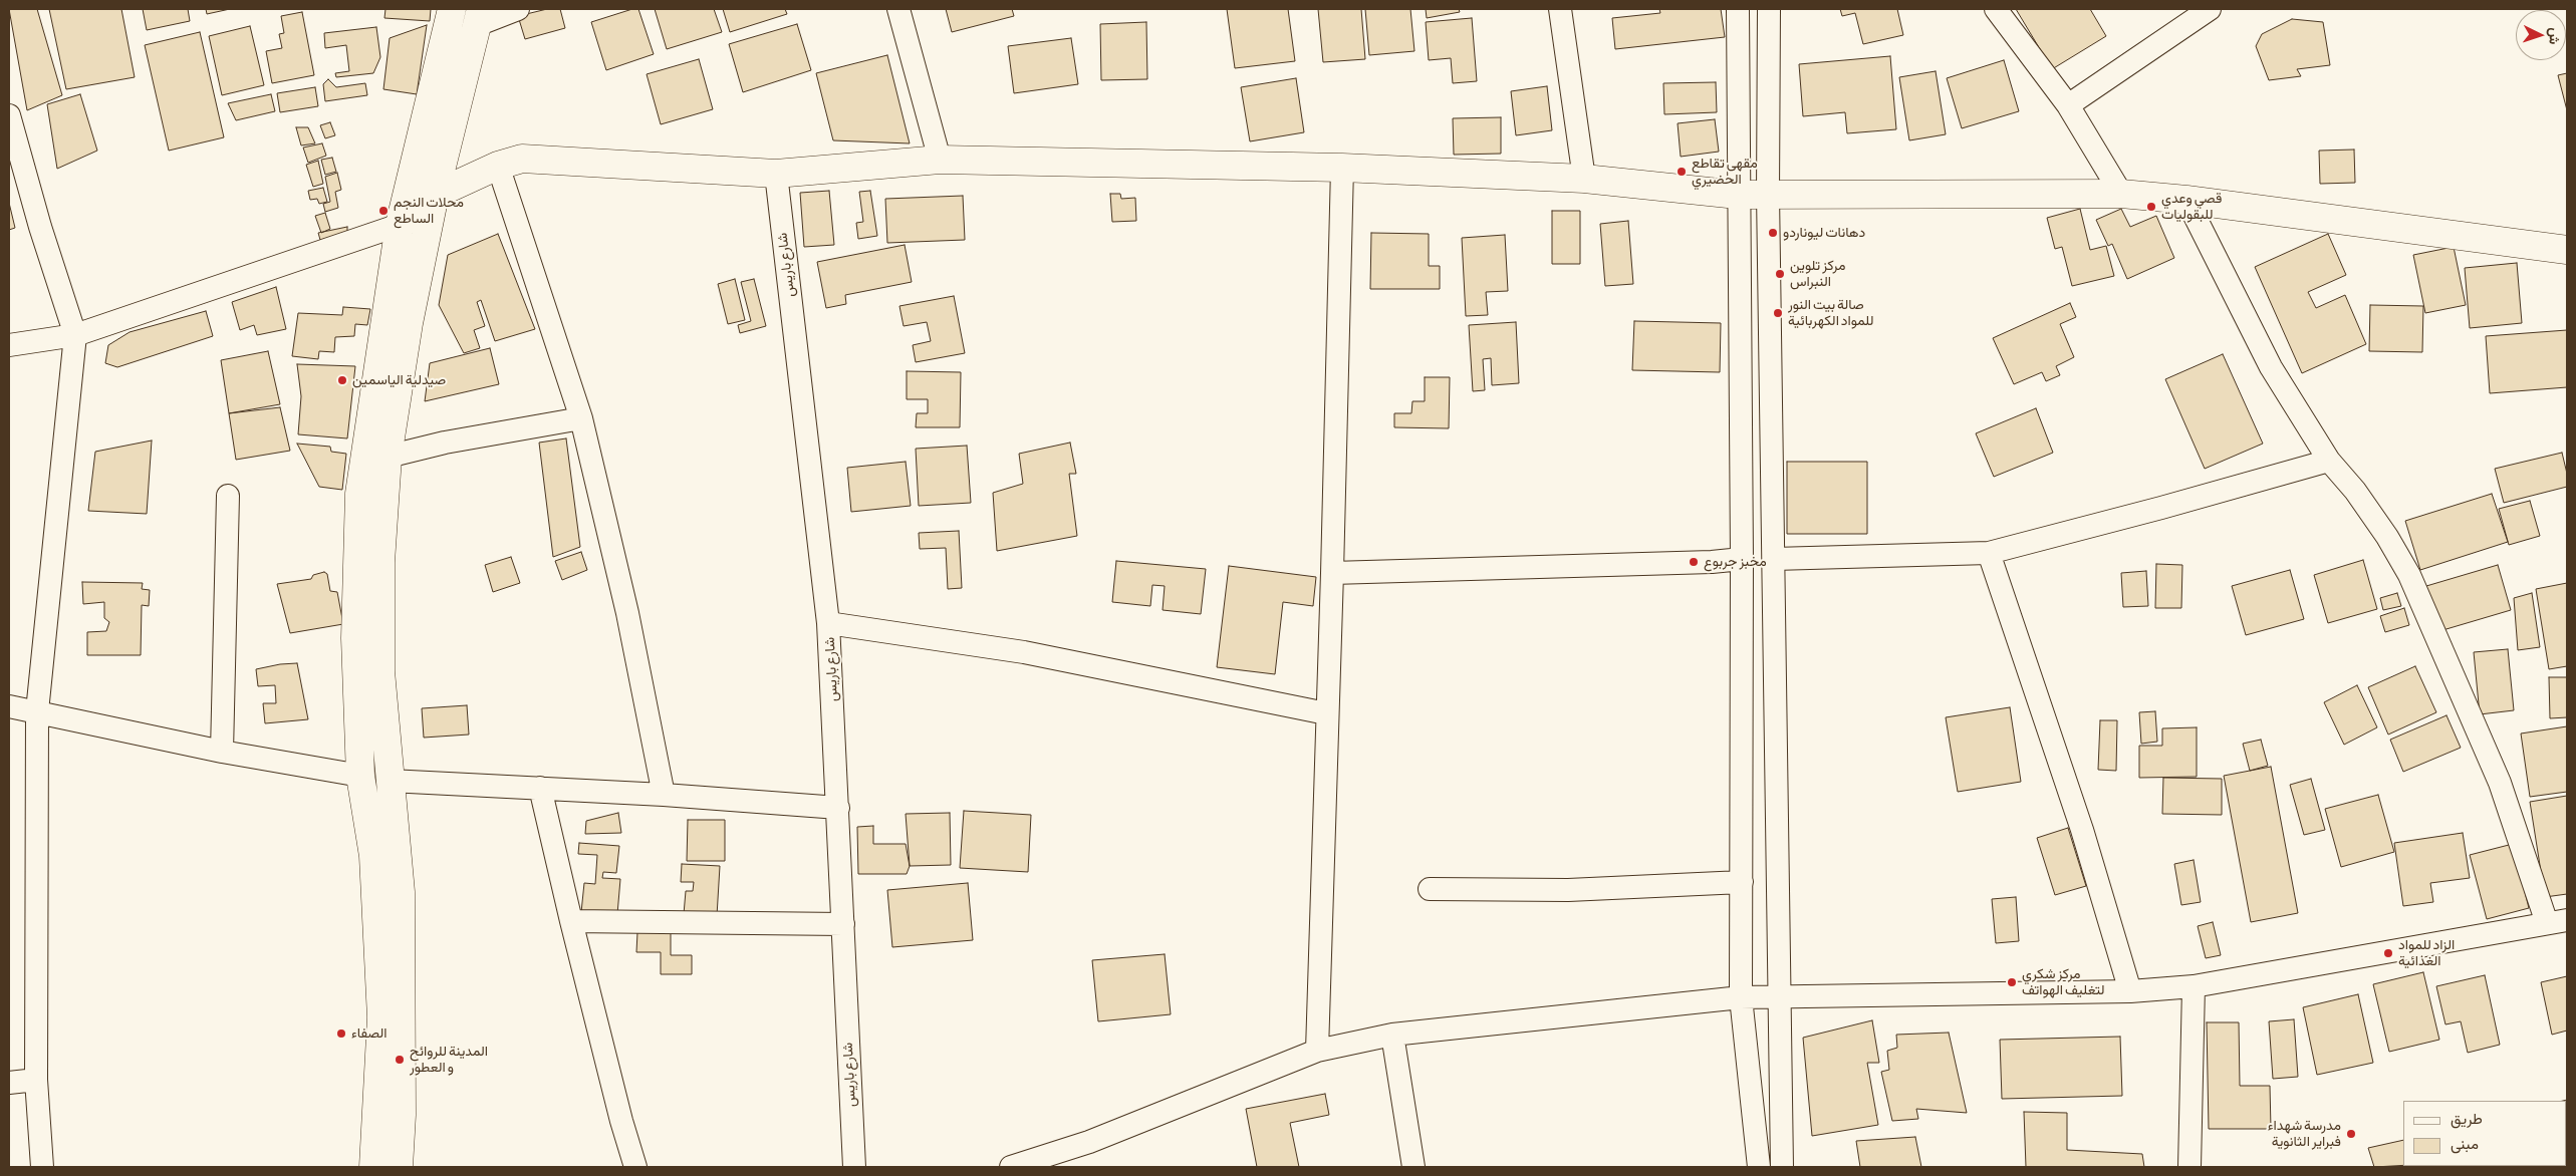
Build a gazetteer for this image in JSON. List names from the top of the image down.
{
  "streets": {
    "street": ["شارع باريس"]
  },
  "places": [
    "مقهى تقاطع الحضيري",
    "قصي وعدي للبقوليات",
    "محلات النجم الساطع",
    "دهانات ليوناردو",
    "مركز تلوين النبراس",
    "صالة بيت النور للمواد الكهربائية",
    "صيدلية الياسمين",
    "مخبز جربوع",
    "الزاد للمواد الغذائية",
    "مركز شكري لتغليف الهواتف",
    "الصفاء",
    "المدينة للروائح و العطور",
    "مدرسة شهداء فبراير الثانوية"
  ],
  "legend": ["طريق", "مبنى"],
  "north": "right"
}
